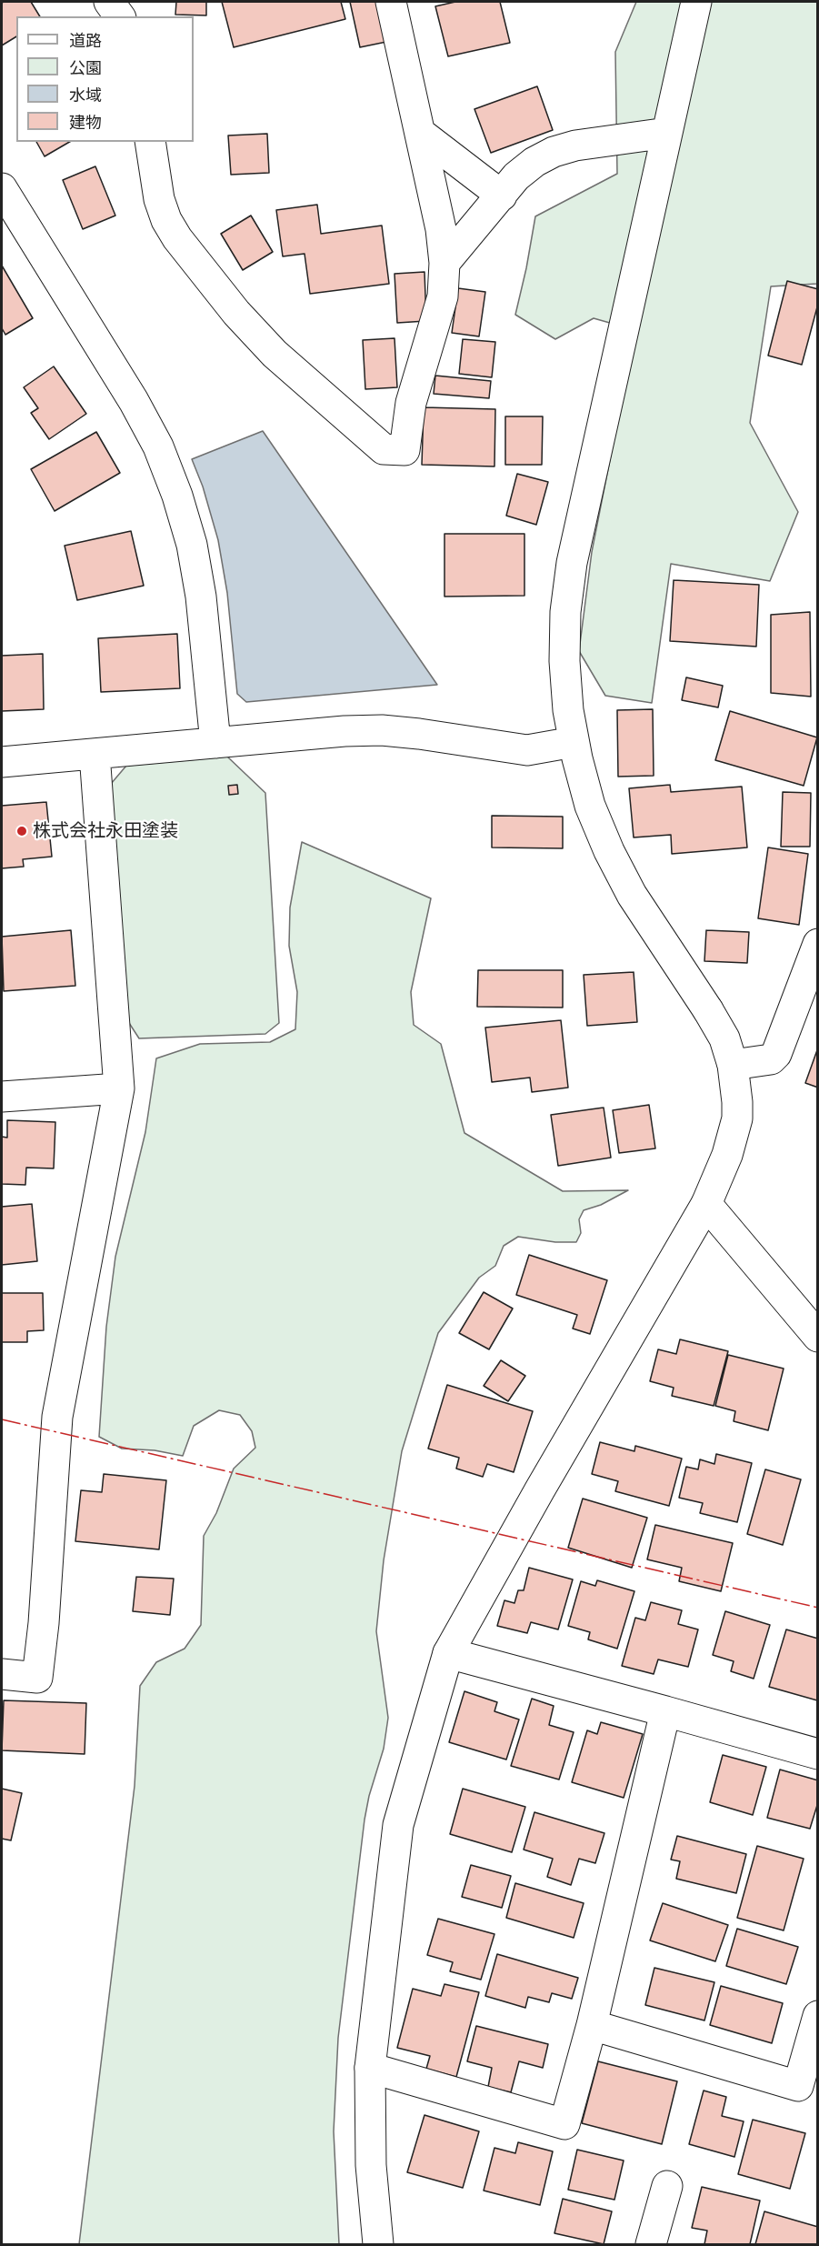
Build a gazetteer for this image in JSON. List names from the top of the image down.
{
  "places": ["株式会社永田塗装"],
  "legend": [
    "道路",
    "公園",
    "水域",
    "建物"
  ]
}
